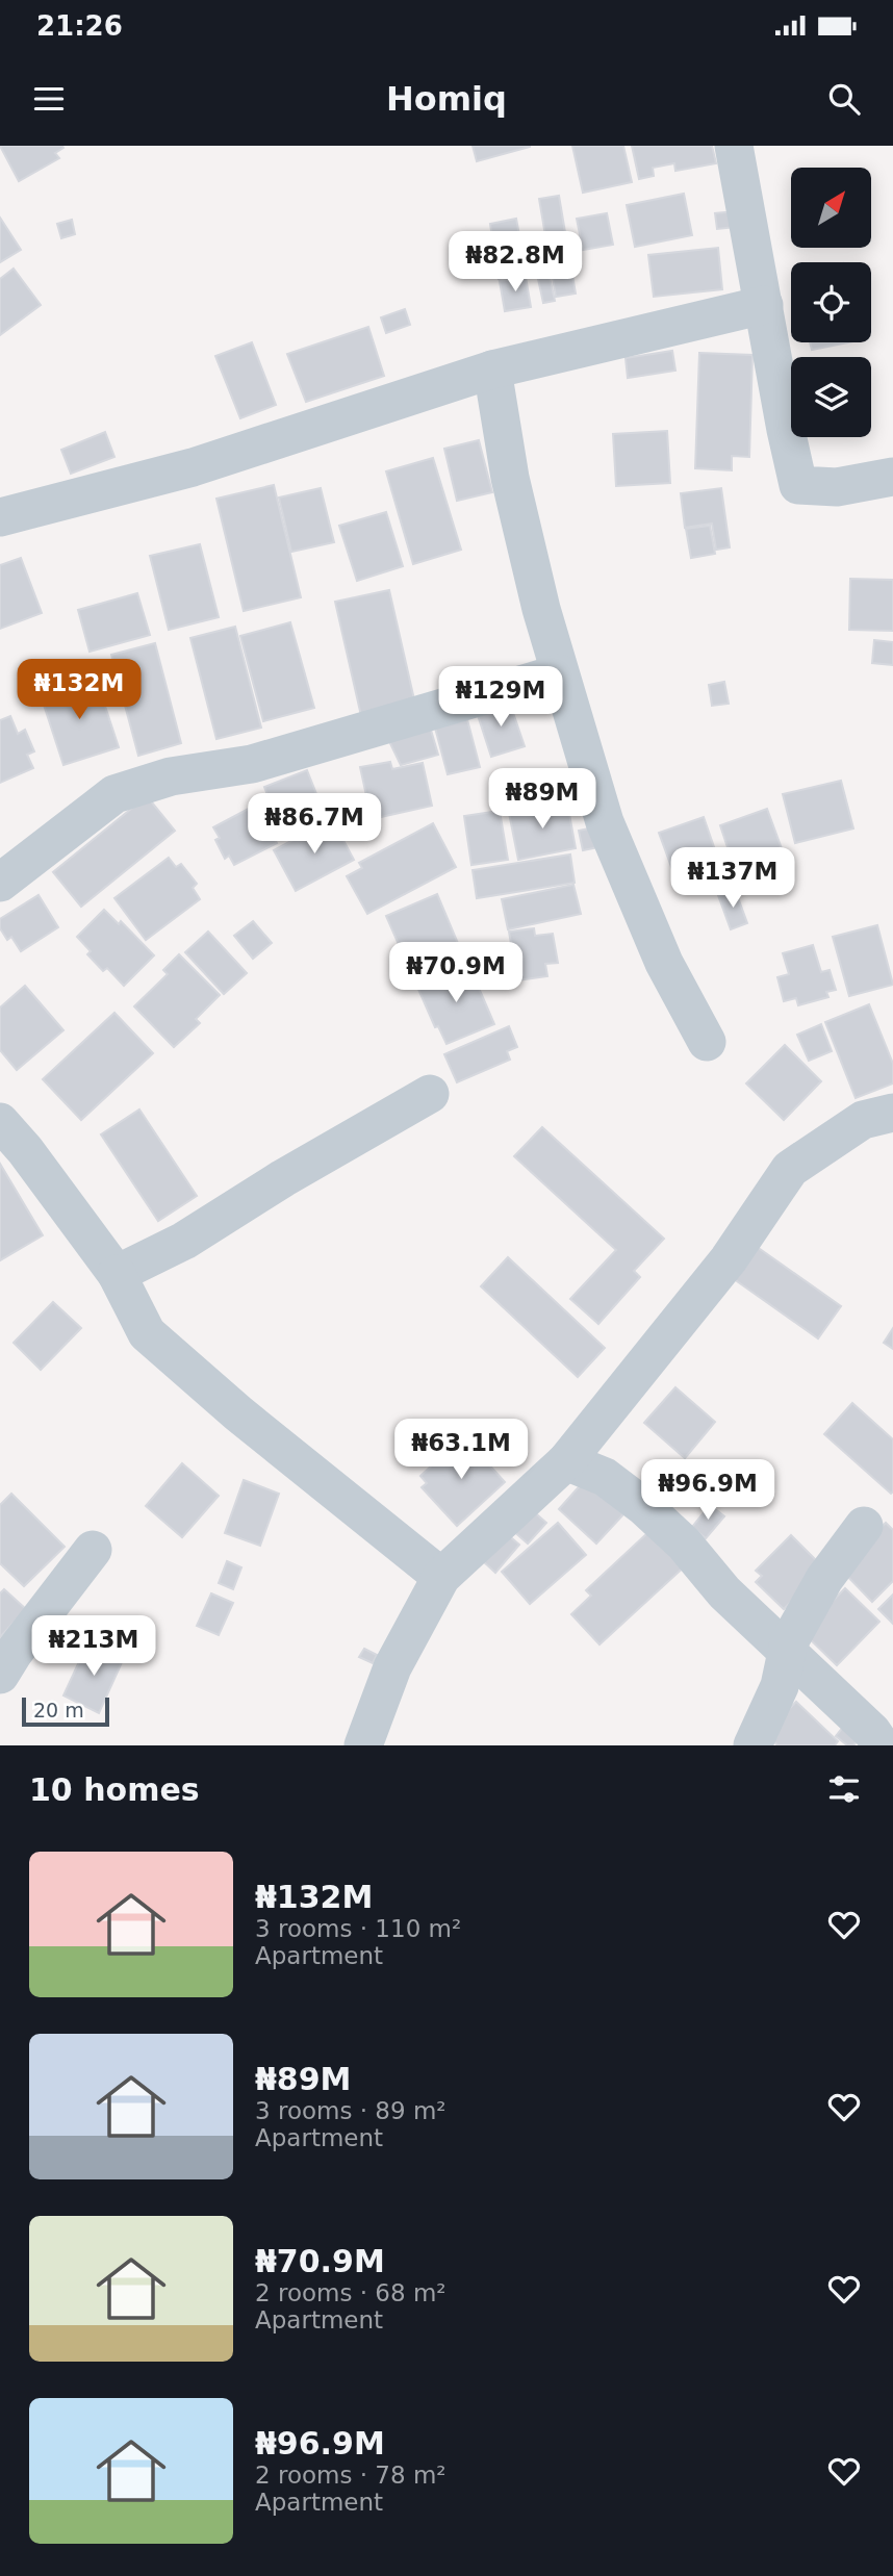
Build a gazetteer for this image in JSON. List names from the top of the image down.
{
  "scale_bar": "20 m",
  "north": "top right",
  "page": {
    "status": "21:26",
    "header": "Homiq",
    "price": [
      "₦82.8M",
      "₦132M",
      "₦129M",
      "₦89M",
      "₦86.7M",
      "₦137M",
      "₦70.9M",
      "₦63.1M",
      "₦96.9M",
      "₦213M"
    ],
    "scale": "20 m",
    "heading": "10 homes",
    "list": [
      {
        "name": "₦132M",
        "note": "3 rooms · 110 m² · Apartment"
      },
      {
        "name": "₦89M",
        "note": "3 rooms · 89 m² · Apartment"
      },
      {
        "name": "₦70.9M",
        "note": "2 rooms · 68 m² · Apartment"
      },
      {
        "name": "₦96.9M",
        "note": "2 rooms · 78 m² · Apartment"
      }
    ]
  }
}
